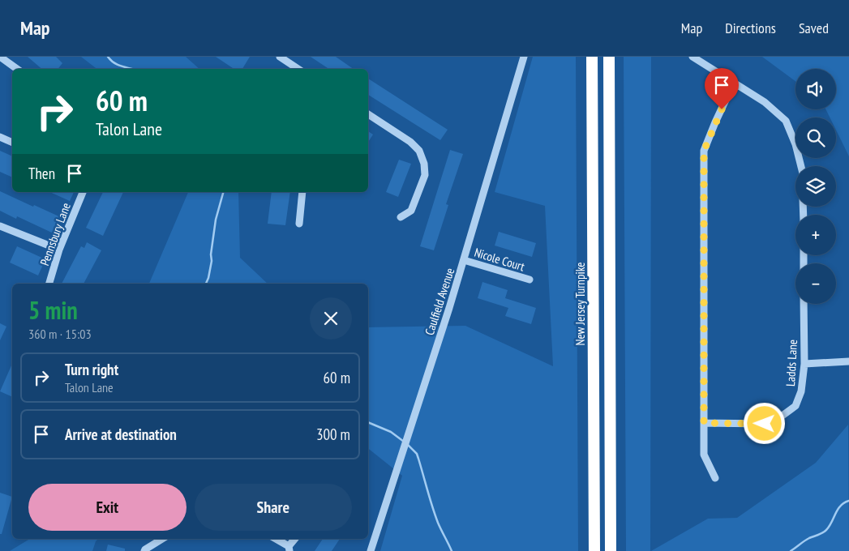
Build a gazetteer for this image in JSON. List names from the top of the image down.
{
  "streets": {
    "highway": ["New Jersey Turnpike"],
    "street": [
      "Pennsbury Lane",
      "Nicole Court",
      "Caulfield Avenue",
      "Ladds Lane"
    ]
  },
  "crossings": [
    ["Nicole Court", "Caulfield Avenue"]
  ],
  "page": {
    "header": "Map",
    "nav": ["Map", "Directions", "Saved"],
    "map_buttons": ["+", "−"],
    "turn": ["60 m", "Talon Lane"],
    "then": "Then",
    "heading": ["5 min", "360 m · 15:03"],
    "list": [
      {
        "name": "Turn right",
        "note": "Talon Lane",
        "value": "60 m"
      },
      {
        "name": "Arrive at destination",
        "value": "300 m"
      }
    ],
    "buttons": ["Exit", "Share"]
  }
}
